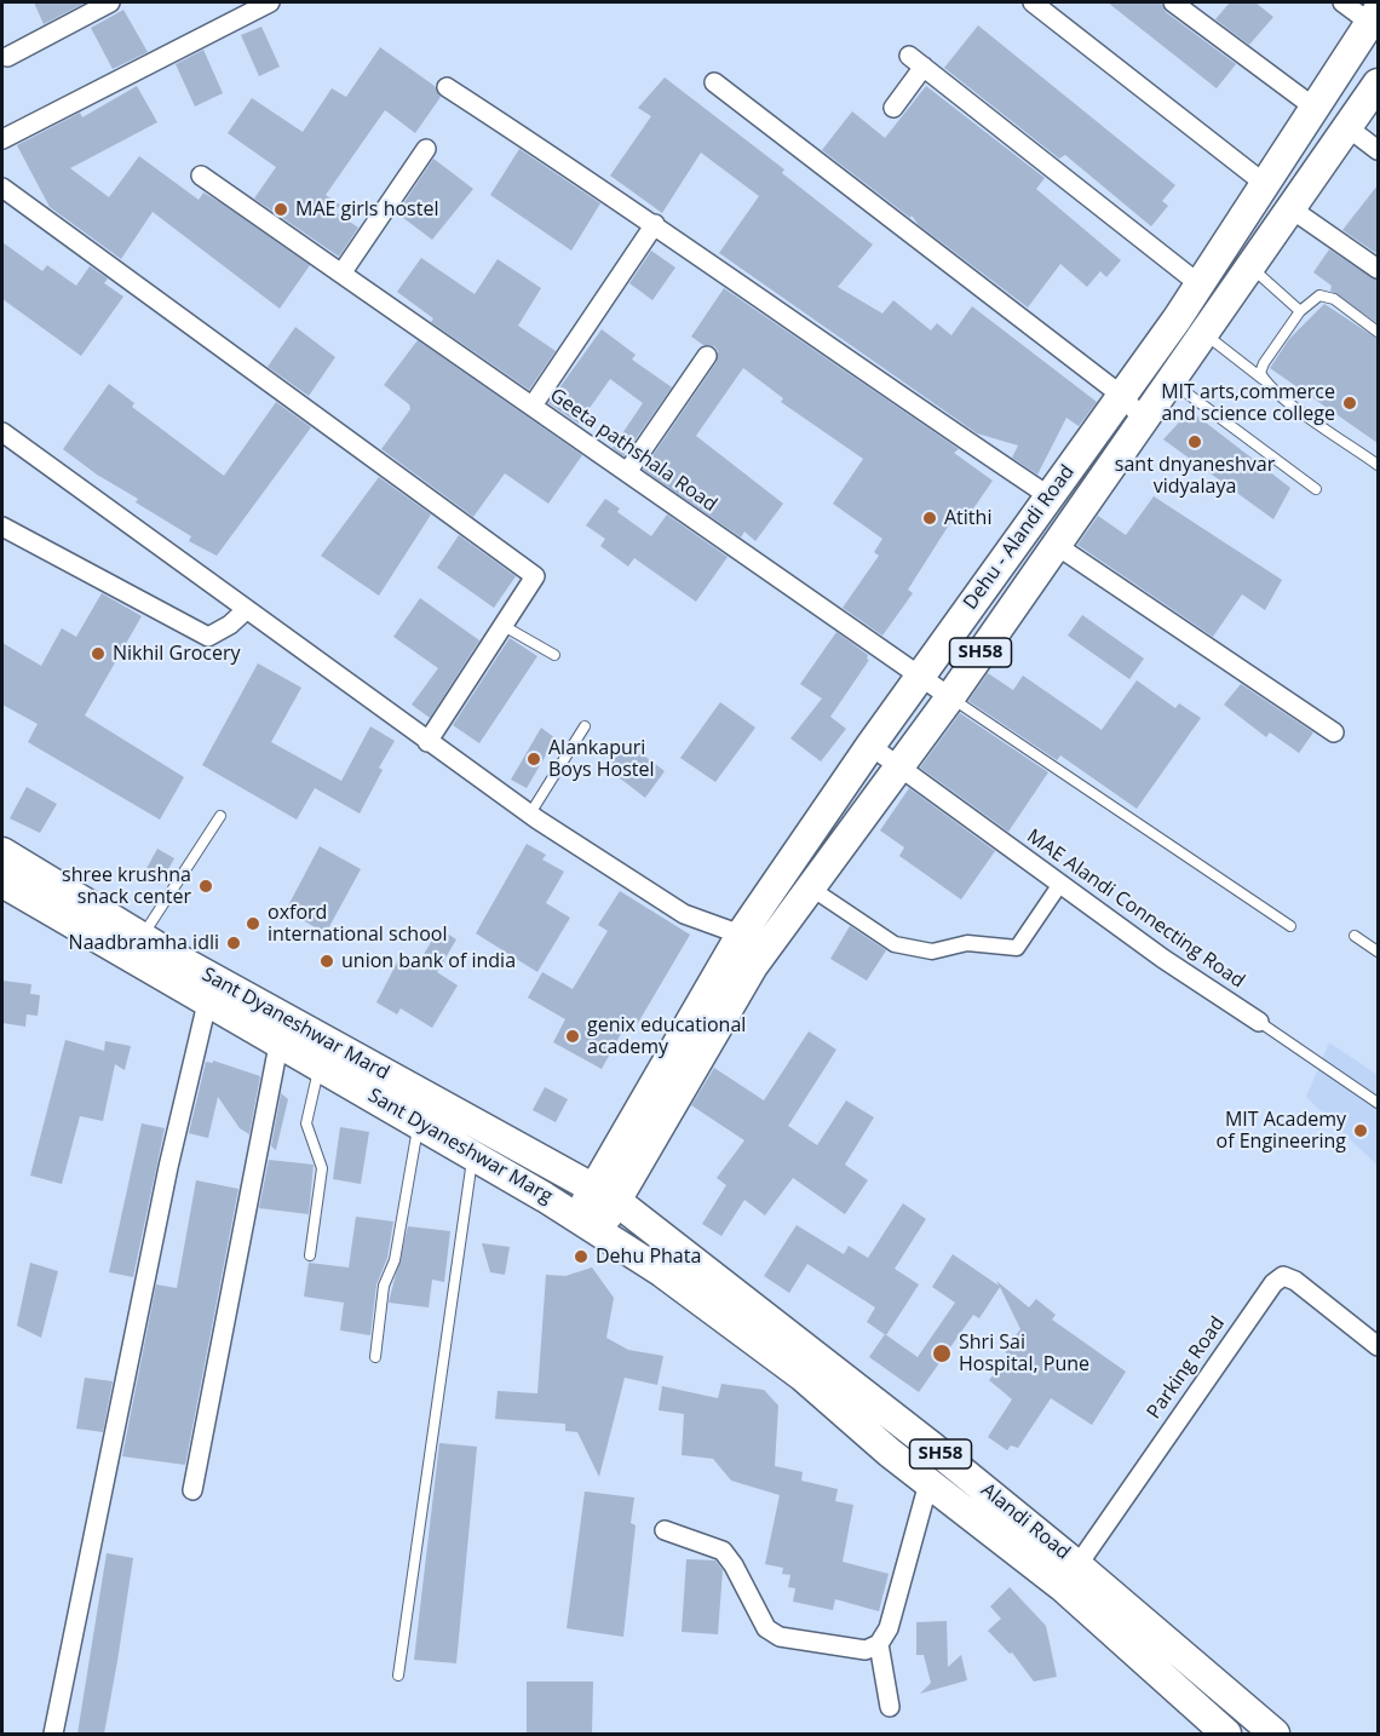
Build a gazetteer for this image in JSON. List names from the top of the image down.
{
  "streets": {
    "main road": [
      "Dehu - Alandi Road",
      "SH58",
      "Sant Dyaneshwar Mard",
      "Sant Dyaneshwar Marg",
      "Alandi Road"
    ],
    "street": ["Geeta pathshala Road", "MAE Alandi Connecting Road", "Parking Road"]
  },
  "crossings": [
    ["Geeta pathshala Road", "Dehu - Alandi Road"],
    ["Dehu - Alandi Road", "SH58"],
    ["Dehu - Alandi Road", "MAE Alandi Connecting Road"],
    ["Dehu - Alandi Road", "Sant Dyaneshwar Marg"],
    ["Dehu - Alandi Road", "Alandi Road"],
    ["SH58", "Sant Dyaneshwar Marg"],
    ["SH58", "Parking Road"],
    ["SH58", "Alandi Road"],
    ["Sant Dyaneshwar Mard", "Sant Dyaneshwar Marg"],
    ["Parking Road", "Alandi Road"]
  ],
  "places": [
    "MAE girls hostel",
    "MIT arts,commerce and science college",
    "sant dnyaneshvar vidyalaya",
    "Atithi",
    "Nikhil Grocery",
    "Alankapuri Boys Hostel",
    "shree krushna snack center",
    "oxford international school",
    "Naadbramha idli",
    "union bank of india",
    "genix educational academy",
    "MIT Academy of Engineering",
    "Dehu Phata",
    "Shri Sai Hospital, Pune"
  ]
}
